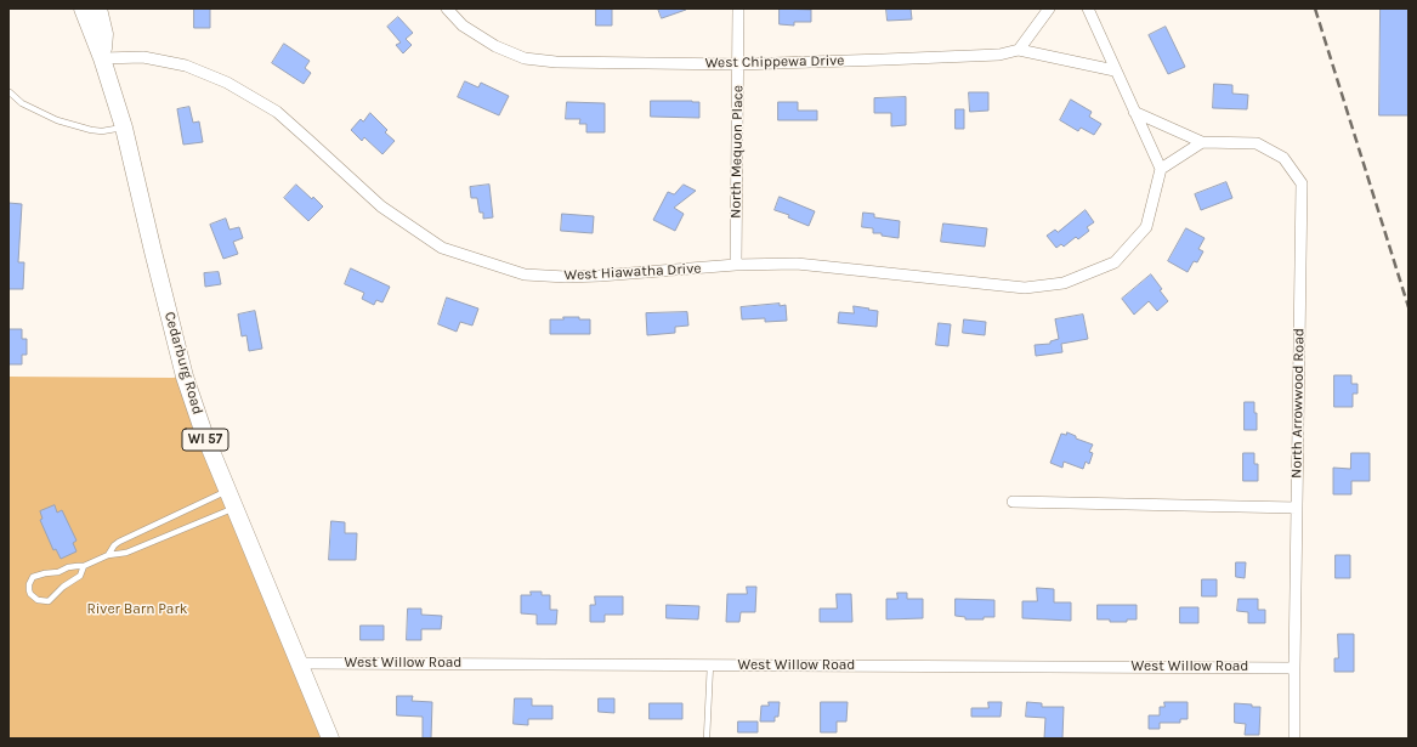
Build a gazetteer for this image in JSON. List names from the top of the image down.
{
  "streets": {
    "main road": ["Cedarburg Road", "WI 57"],
    "street": [
      "West Chippewa Drive",
      "North Mequon Place",
      "West Hiawatha Drive",
      "North Arrowwood Road",
      "West Willow Road"
    ]
  },
  "crossings": [
    ["West Chippewa Drive", "North Mequon Place"],
    ["North Mequon Place", "West Hiawatha Drive"],
    ["West Hiawatha Drive", "Cedarburg Road"],
    ["Cedarburg Road", "West Willow Road"],
    ["North Arrowwood Road", "West Willow Road"]
  ],
  "parks": ["River Barn Park"]
}
